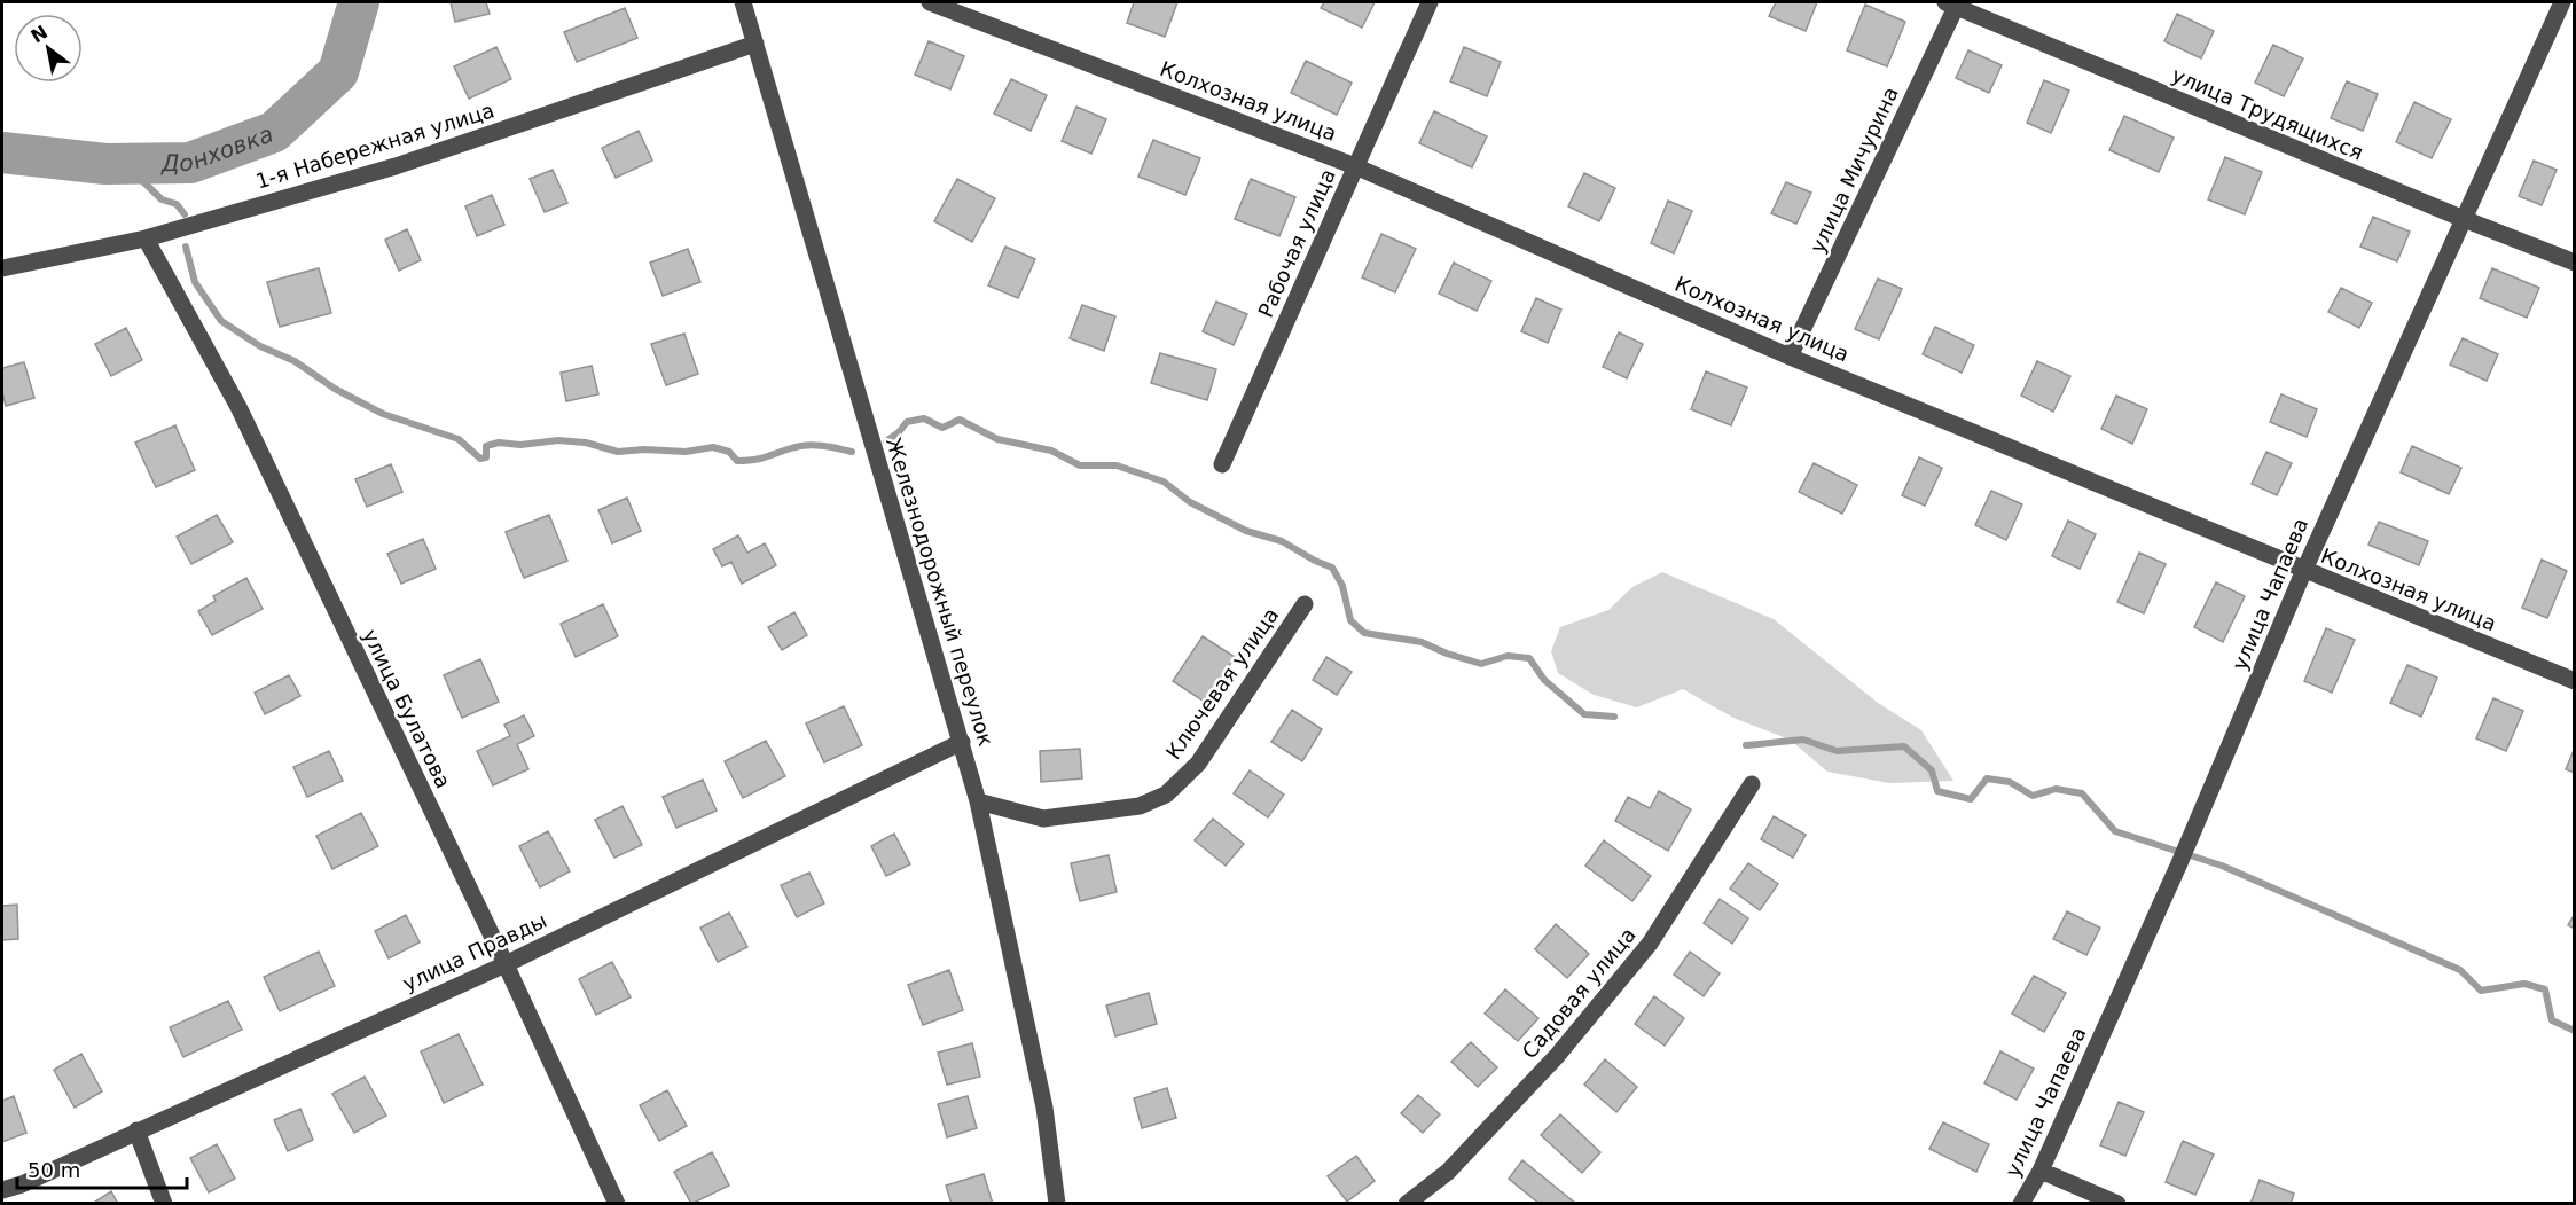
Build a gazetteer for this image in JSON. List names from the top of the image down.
{
  "streets": {
    "street": [
      "Колхозная улица",
      "улица Трудящихся",
      "1-я Набережная улица",
      "улица Мичурина",
      "Рабочая улица",
      "Железнодорожный переулок",
      "улица Чапаева",
      "Ключевая улица",
      "улица Булатова",
      "улица Правды",
      "Садовая улица"
    ]
  },
  "crossings": [
    ["Колхозная улица", "улица Мичурина"],
    ["Колхозная улица", "Рабочая улица"],
    ["Колхозная улица", "улица Чапаева"],
    ["улица Трудящихся", "улица Мичурина"],
    ["улица Трудящихся", "улица Чапаева"],
    ["1-я Набережная улица", "Железнодорожный переулок"],
    ["1-я Набережная улица", "улица Булатова"],
    ["Железнодорожный переулок", "Ключевая улица"],
    ["Железнодорожный переулок", "улица Правды"],
    ["улица Булатова", "улица Правды"]
  ],
  "water": ["Донховка"],
  "scale_bar": "50 m",
  "north": "top left"
}
